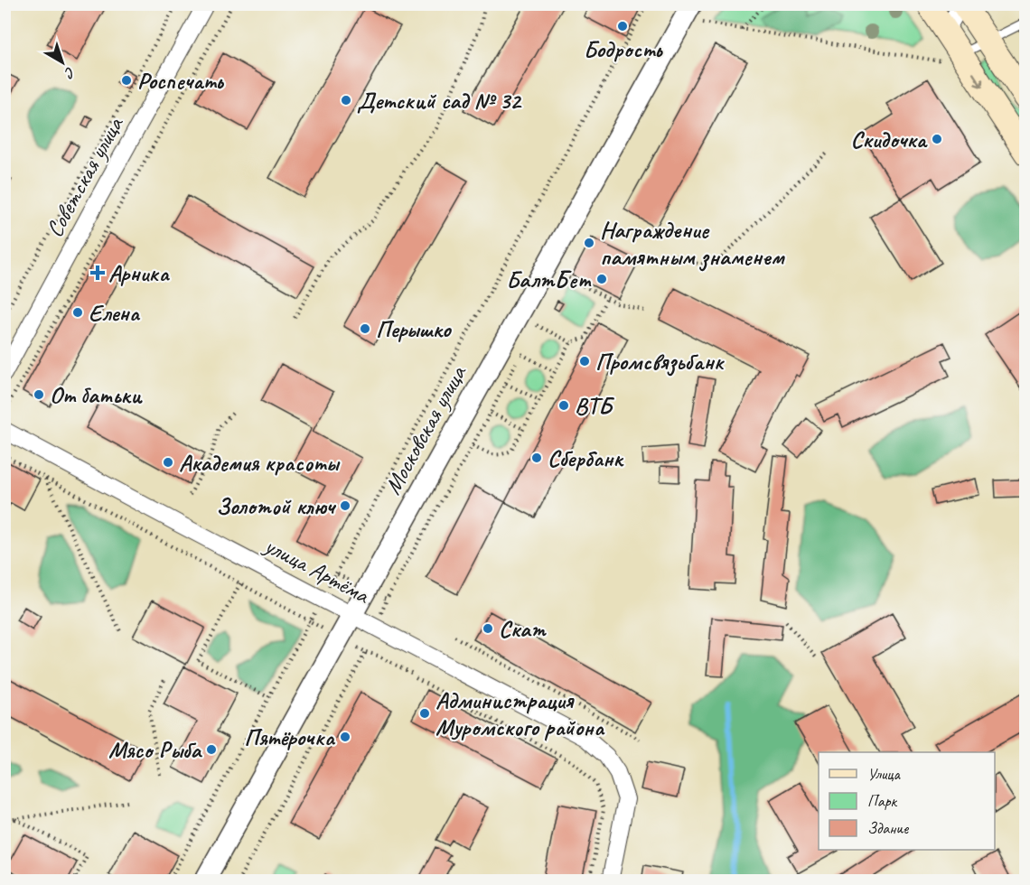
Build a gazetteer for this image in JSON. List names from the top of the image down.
{
  "streets": {
    "street": ["Советская улица", "Московская улица", "улица Артёма"]
  },
  "crossings": [
    ["Московская улица", "улица Артёма"]
  ],
  "places": {
    "other": [
      "Бодрость",
      "Роспечать",
      "Детский сад № 32",
      "Скидочка",
      "Награждение памятным знаменем",
      "БалтБет",
      "Елена",
      "Перышко",
      "Промсвязьбанк",
      "От батьки",
      "ВТБ",
      "Сбербанк",
      "Академия красоты",
      "Золотой ключ",
      "Скат",
      "Администрация Муромского района",
      "Пятёрочка",
      "Мясо Рыба"
    ],
    "health": ["Арника"]
  },
  "legend": ["Улица", "Парк", "Здание"],
  "north": "bottom right"
}
